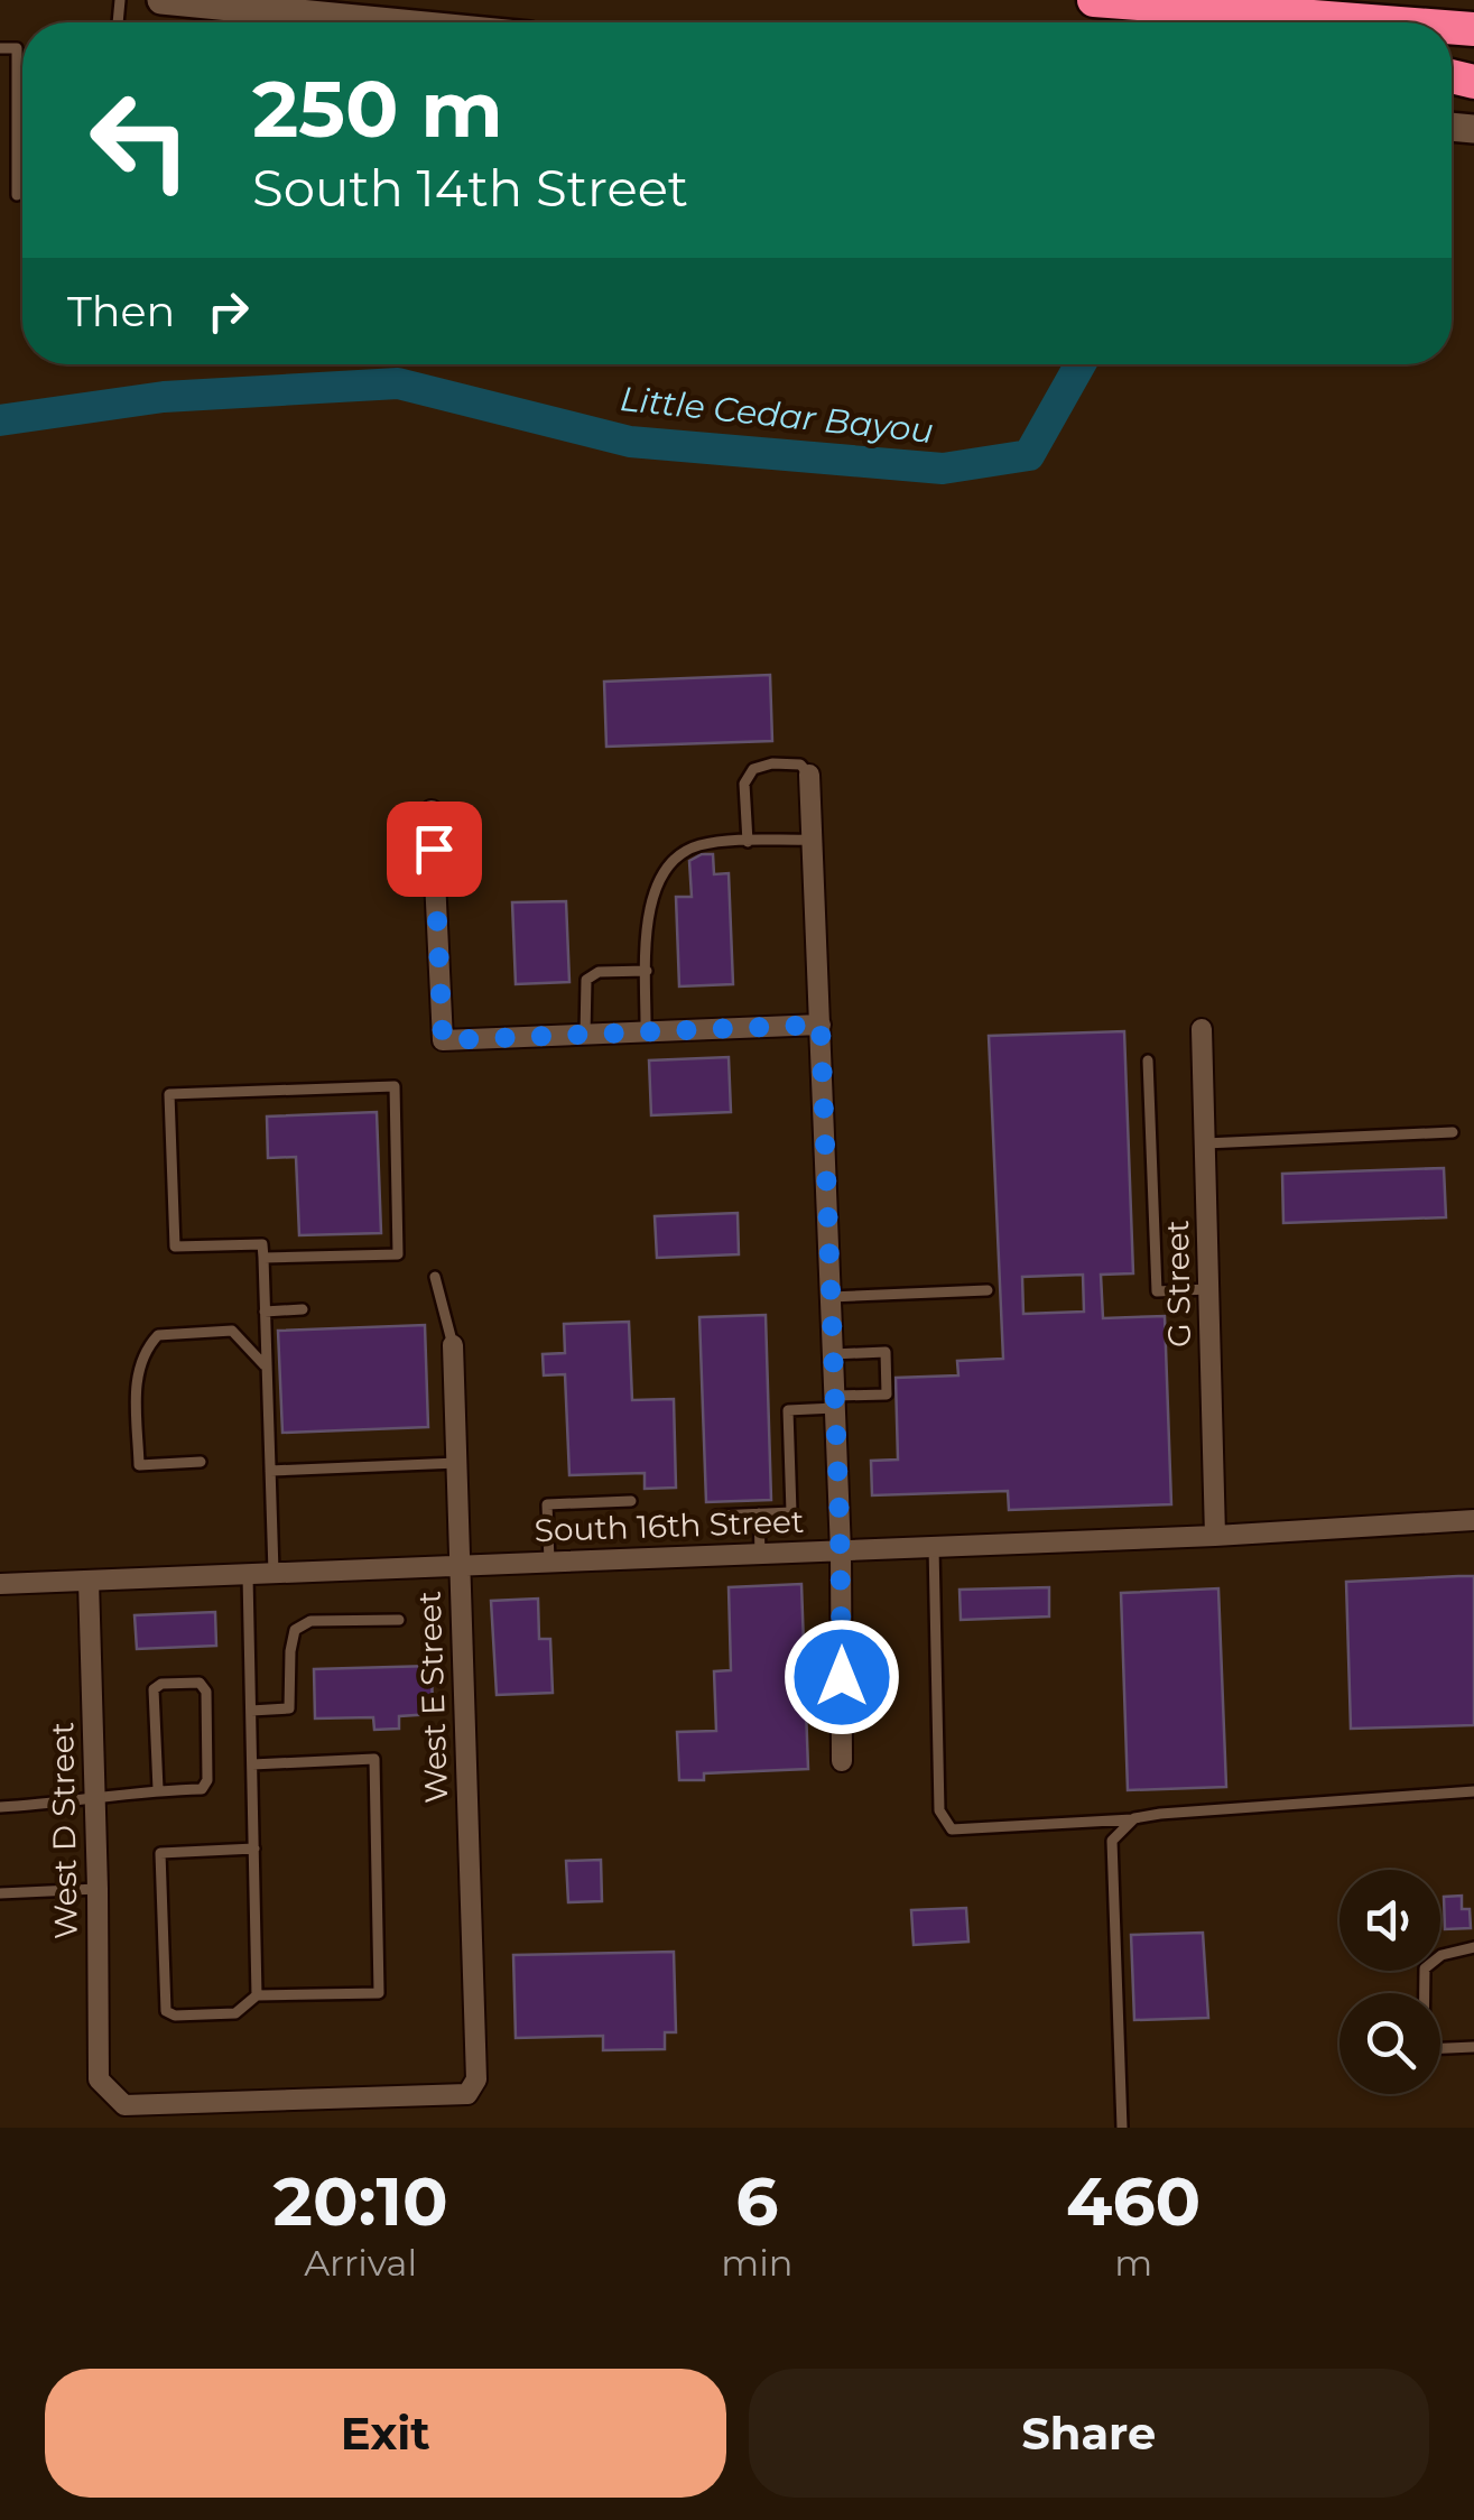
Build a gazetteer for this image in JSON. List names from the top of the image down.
{
  "streets": {
    "street": [
      "G Street",
      "South 16th Street",
      "West E Street",
      "West D Street"
    ]
  },
  "crossings": [
    ["G Street", "South 16th Street"],
    ["South 16th Street", "West E Street"],
    ["South 16th Street", "West D Street"],
    ["West E Street", "West D Street"]
  ],
  "water": ["Little Cedar Bayou"],
  "page": {
    "turn": ["250 m", "South 14th Street"],
    "then": "Then",
    "eta": [
      "20:10",
      "Arrival",
      "6",
      "min",
      "460",
      "m"
    ],
    "buttons": ["Exit", "Share"]
  }
}
